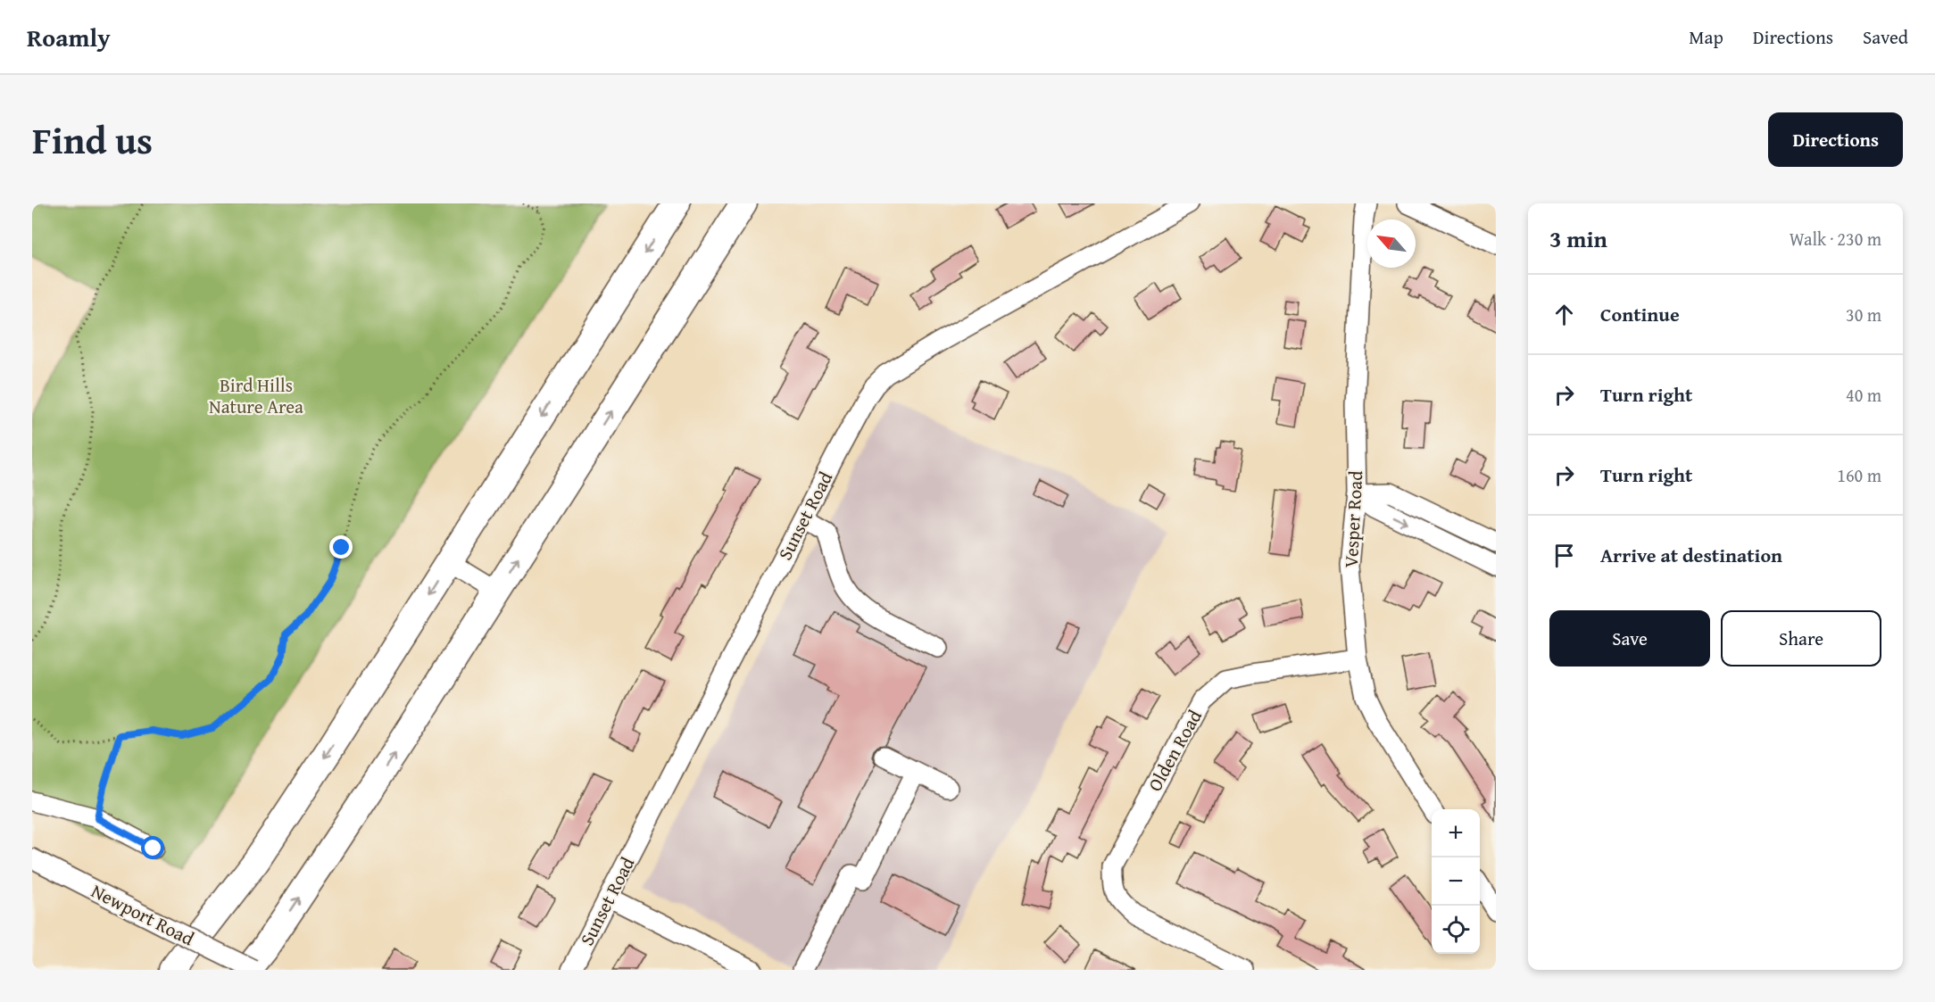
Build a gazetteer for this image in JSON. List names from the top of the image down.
{
  "streets": {
    "street": [
      "Sunset Road",
      "Vesper Road",
      "Olden Road",
      "Newport Road"
    ]
  },
  "crossings": [
    ["Vesper Road", "Olden Road"]
  ],
  "parks": ["Bird Hills Nature Area"],
  "north": "top left",
  "page": {
    "header": "Roamly",
    "nav": ["Map", "Directions", "Saved"],
    "title": "Find us",
    "buttons": [
      "Directions",
      ["Save", "Share"]
    ],
    "heading": ["3 min", "Walk · 230 m"],
    "list": [
      ["Continue", "30 m"],
      ["Turn right", "40 m"],
      ["Turn right", "160 m"],
      "Arrive at destination"
    ],
    "map_buttons": ["+", "−"]
  }
}
